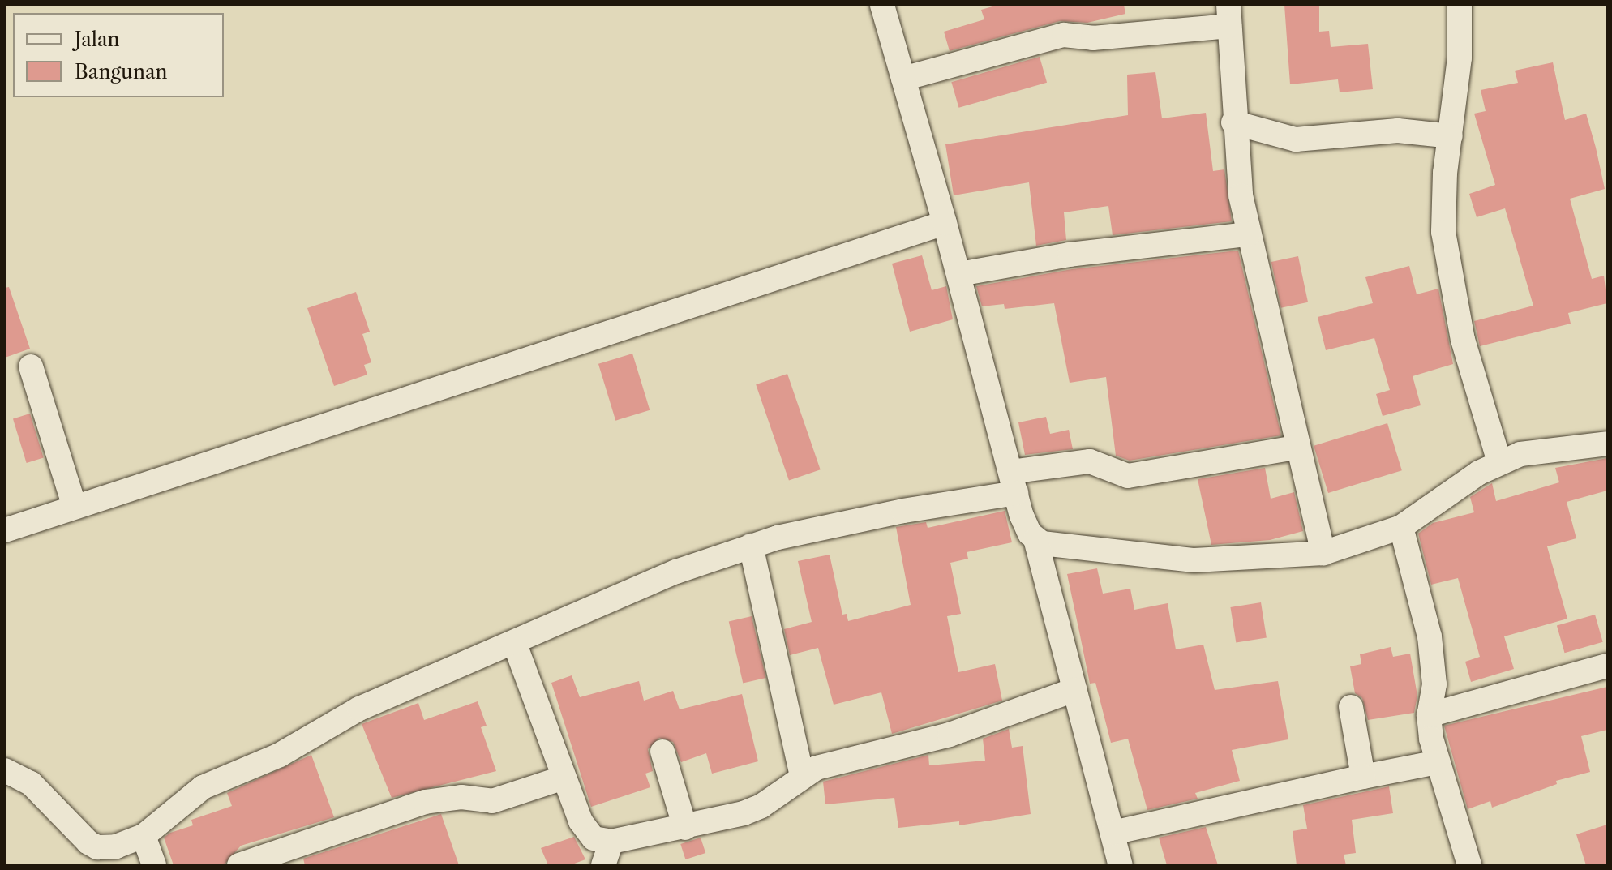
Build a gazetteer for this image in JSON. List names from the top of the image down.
{
  "legend": ["Jalan", "Bangunan"]
}
